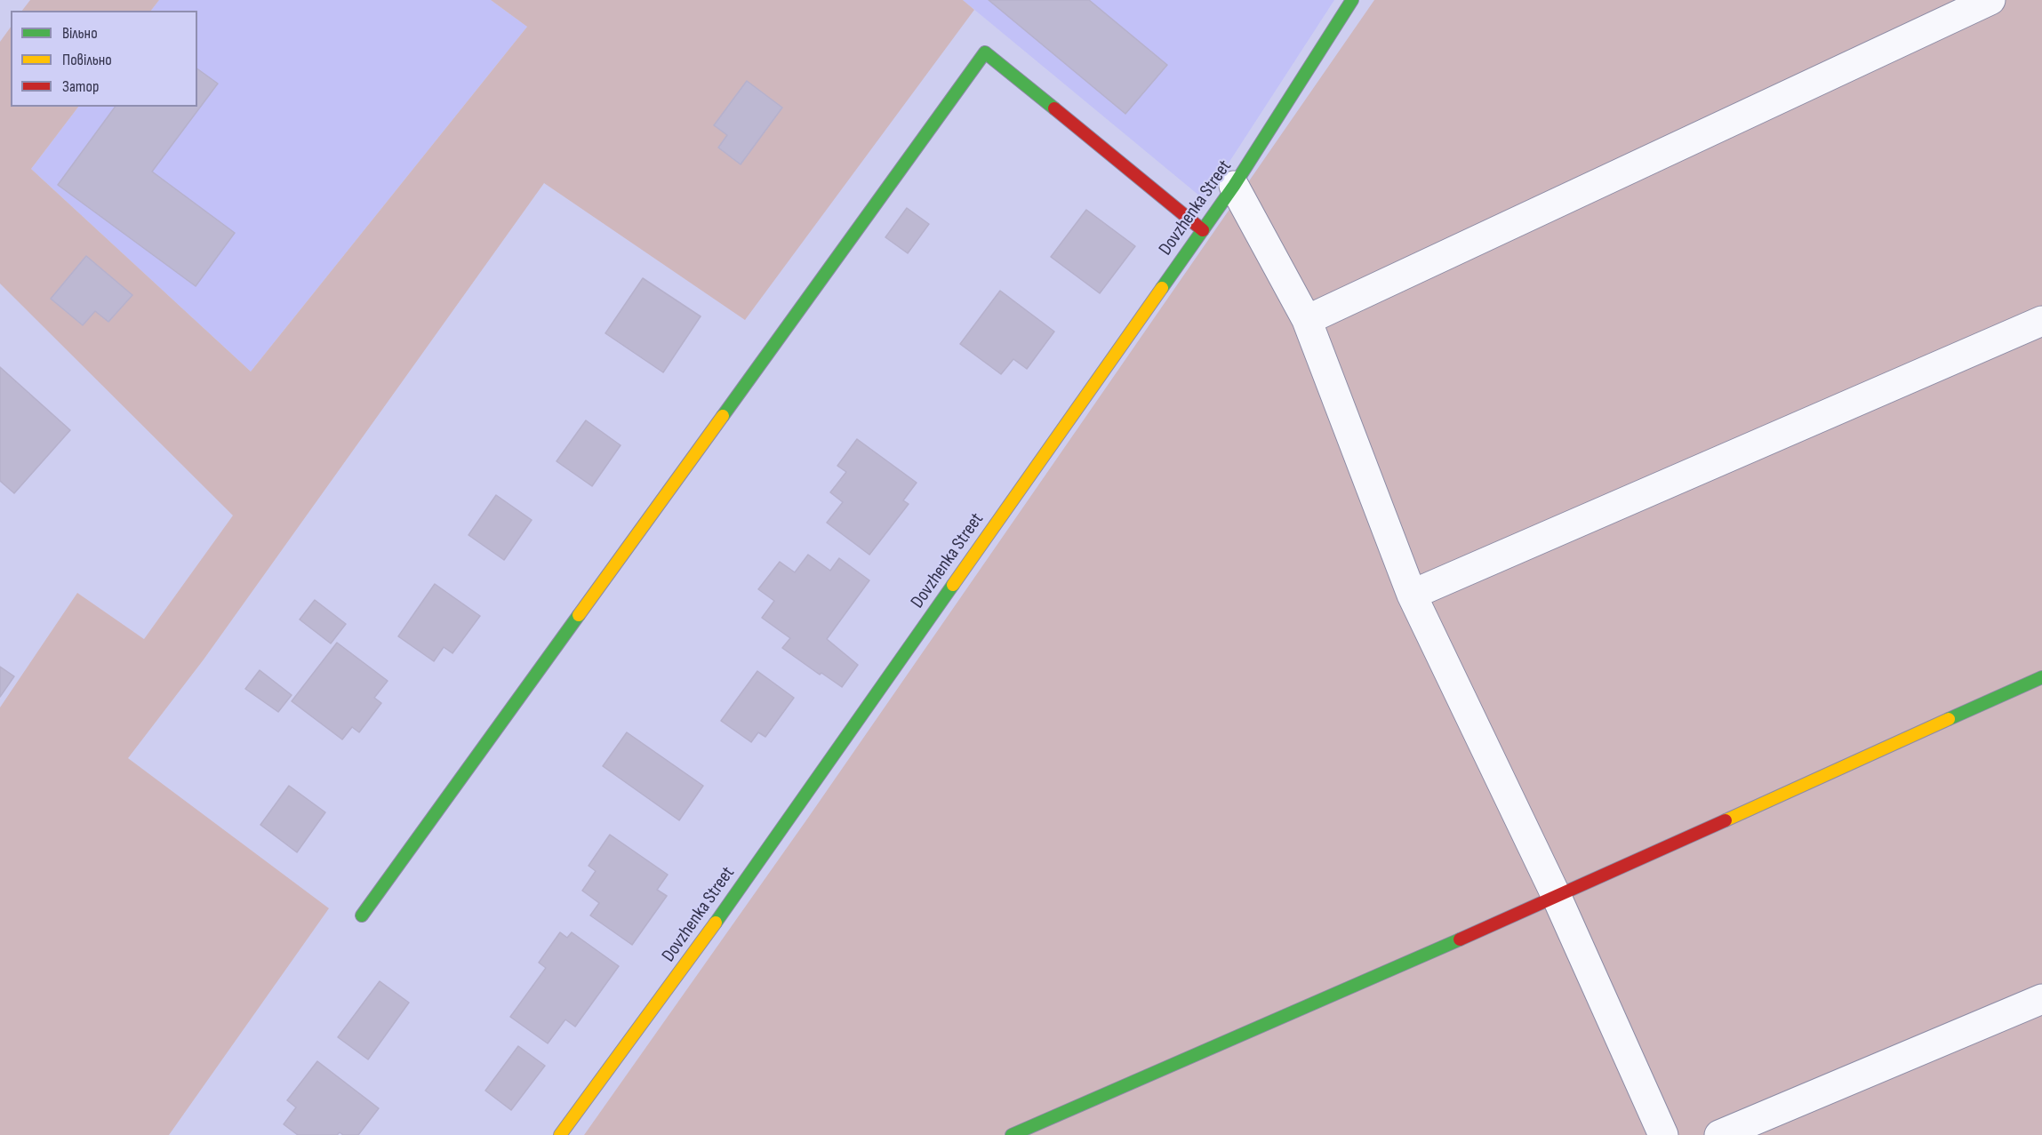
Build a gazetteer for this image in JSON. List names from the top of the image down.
{
  "streets": {
    "street": ["Dovzhenka Street"]
  },
  "legend": ["Вільно", "Повільно", "Затор"]
}
